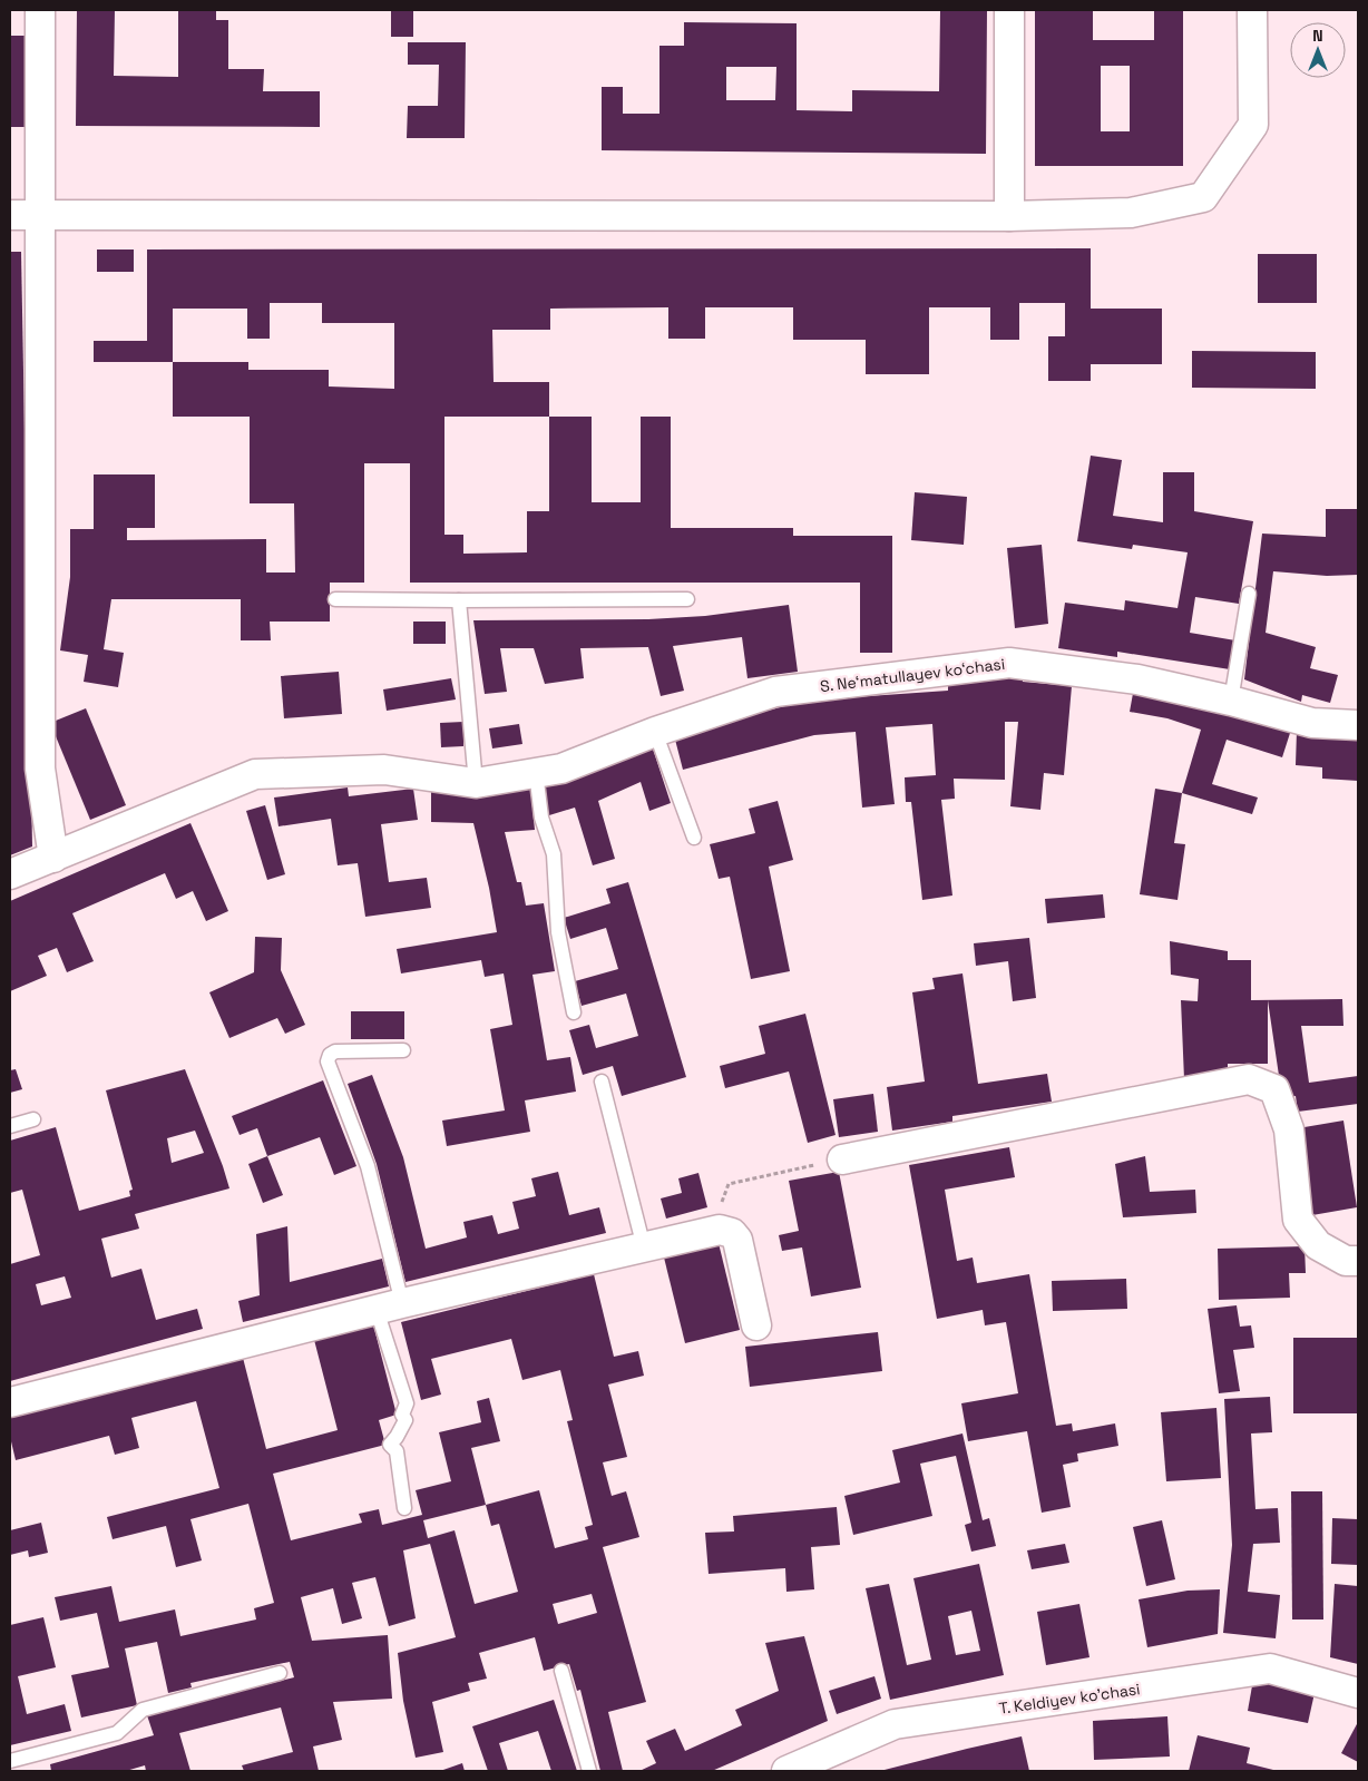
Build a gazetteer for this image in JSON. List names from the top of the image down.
{
  "streets": {
    "street": ["S. Neʻmatullayev koʻchasi", "T. Keldiyev ko'chasi"]
  },
  "north": "top"
}
